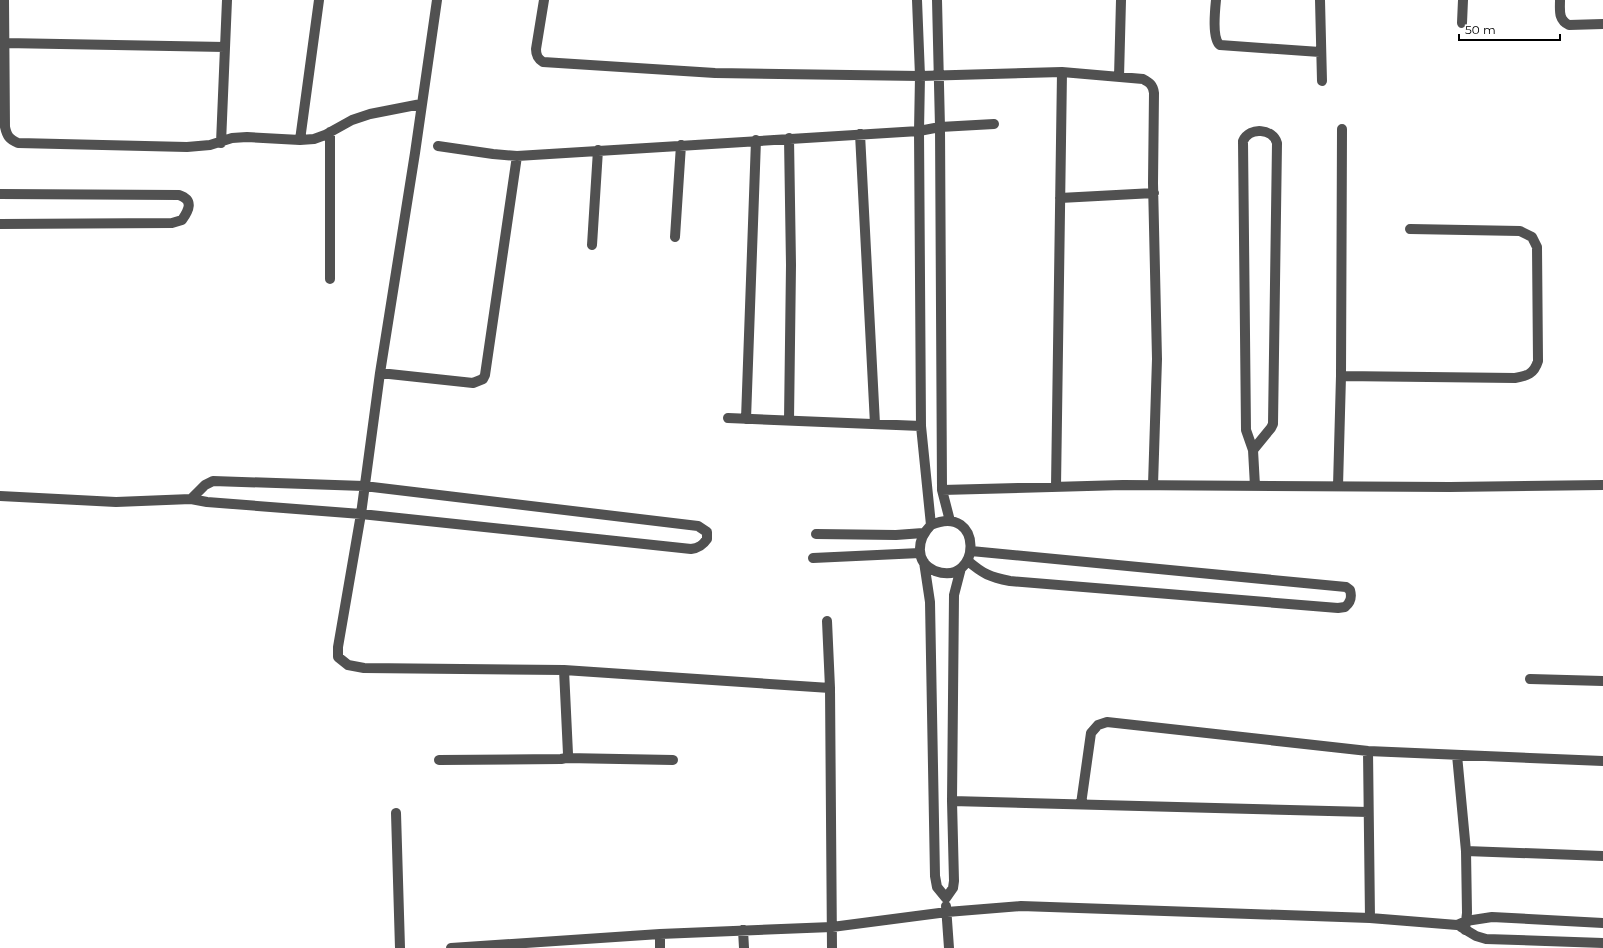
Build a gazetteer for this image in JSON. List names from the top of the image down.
{
  "scale_bar": "50 m"
}
